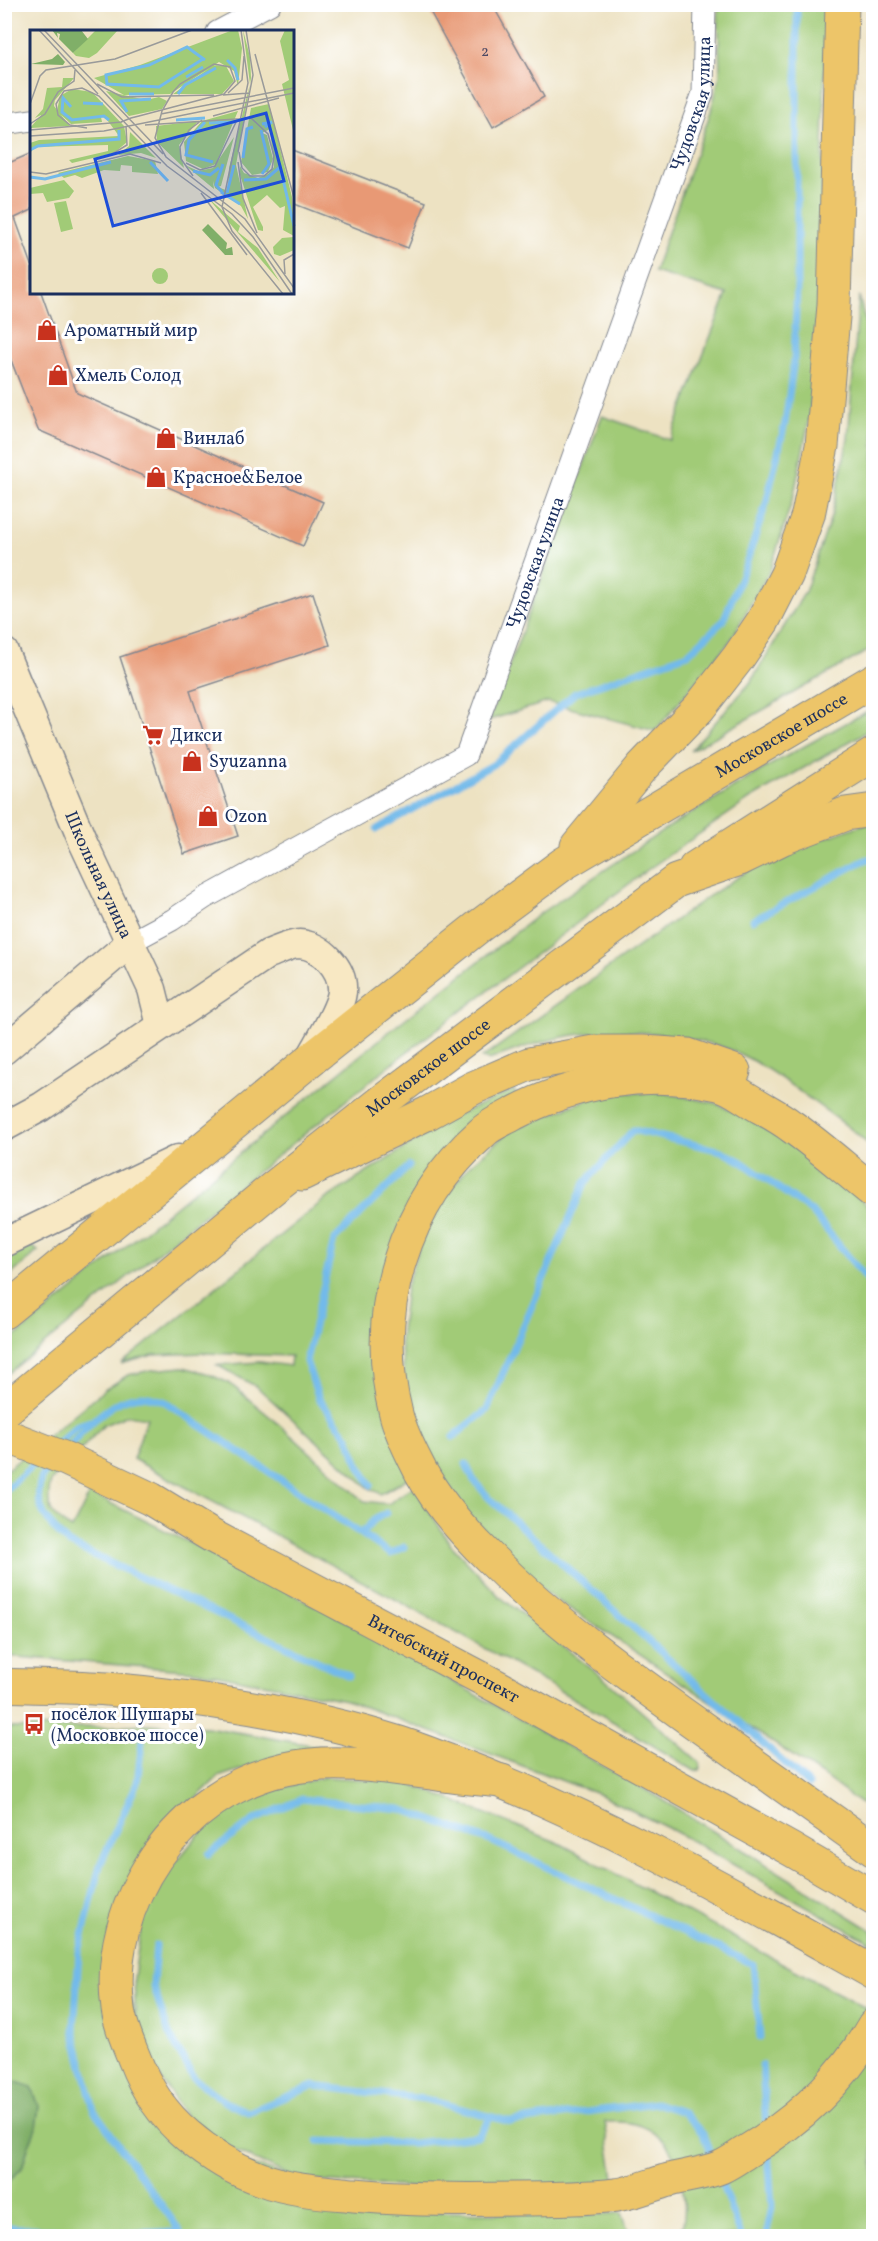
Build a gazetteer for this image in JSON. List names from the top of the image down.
{
  "streets": {
    "main road": ["Московское шоссе", "Витебский проспект"],
    "street": ["Чудовская улица", "Школьная улица"]
  },
  "crossings": [
    ["Чудовская улица", "Школьная улица"]
  ],
  "places": {
    "shop": [
      "Ароматный мир",
      "Хмель Солод",
      "Винлаб",
      "Красное&Белое",
      "Syuzanna",
      "Ozon"
    ],
    "supermarket": ["Дикси"],
    "bus stop": ["посёлок Шушары (Московкое шоссе)"]
  },
  "house_numbers": ["2"]
}
